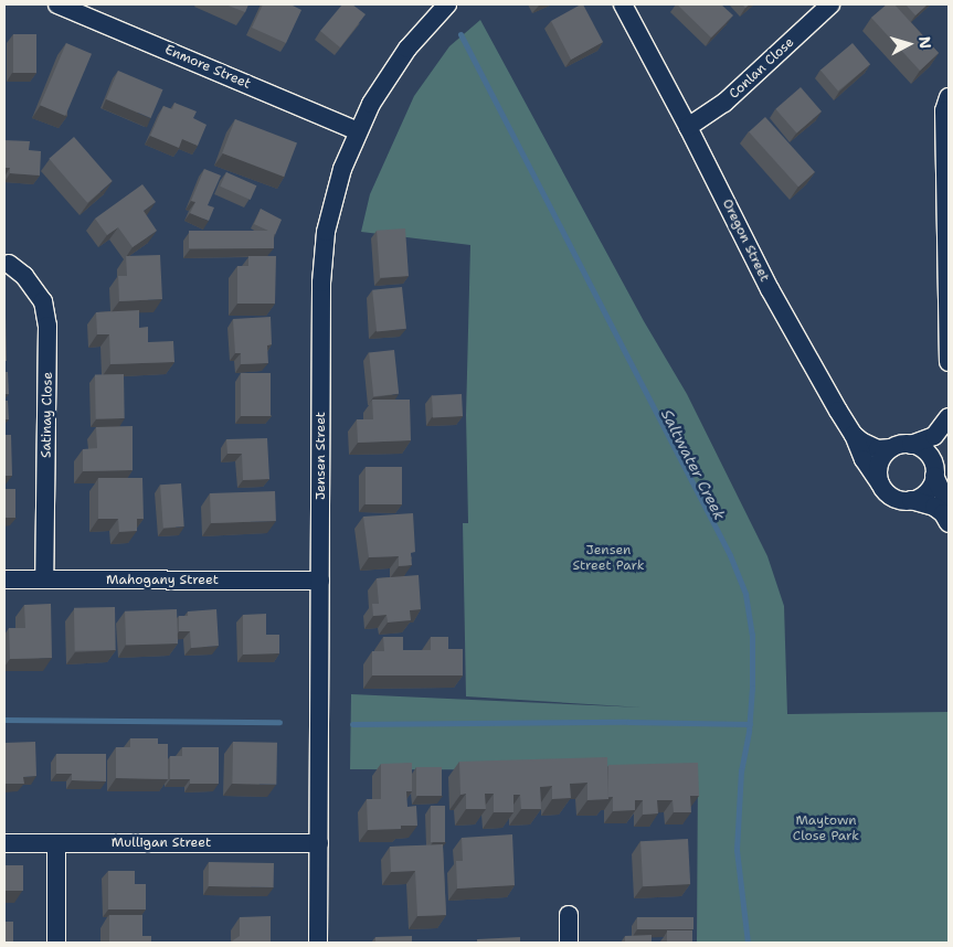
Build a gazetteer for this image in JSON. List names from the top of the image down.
{
  "streets": {
    "street": [
      "Enmore Street",
      "Conlan Close",
      "Oregon Street",
      "Satinay Close",
      "Jensen Street",
      "Mahogany Street",
      "Mulligan Street"
    ]
  },
  "crossings": [
    ["Enmore Street", "Jensen Street"],
    ["Conlan Close", "Oregon Street"],
    ["Satinay Close", "Mahogany Street"],
    ["Jensen Street", "Mahogany Street"],
    ["Jensen Street", "Mulligan Street"]
  ],
  "water": ["Saltwater Creek"],
  "parks": ["Jensen Street Park", "Maytown Close Park"],
  "north": "right"
}
